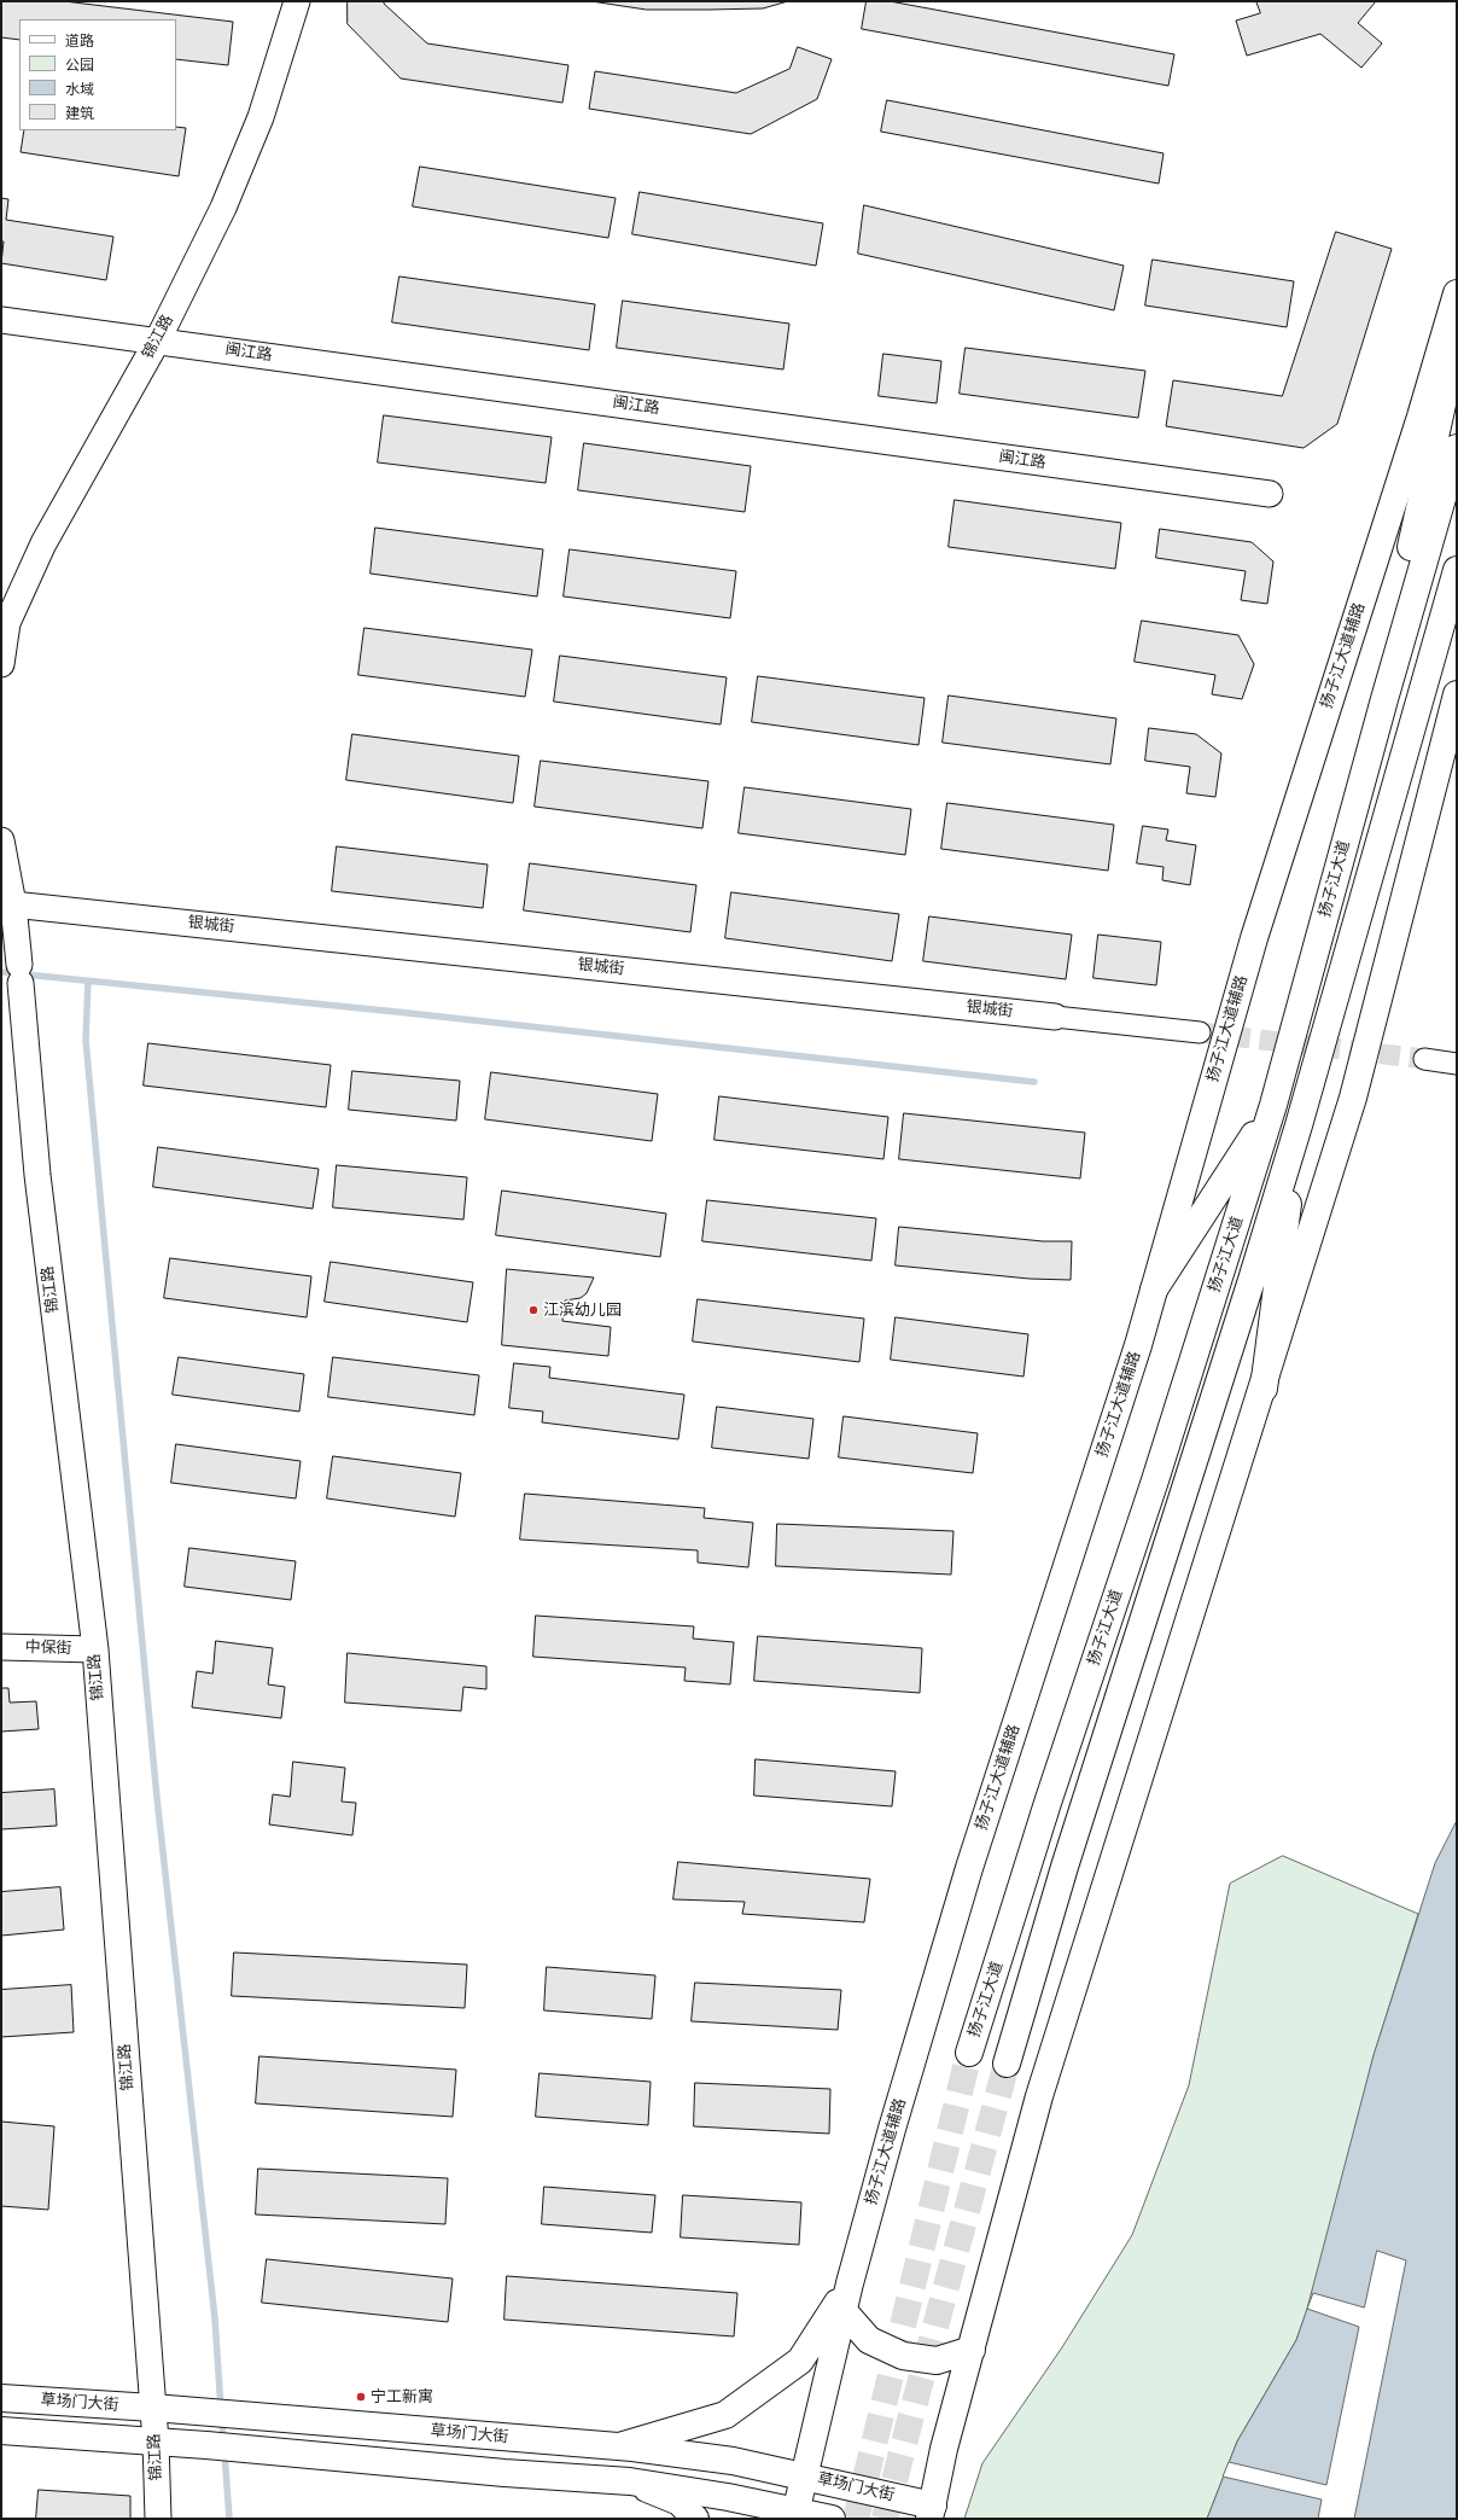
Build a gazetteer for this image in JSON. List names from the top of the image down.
{
  "streets": {
    "main road": ["扬子江大道辅路", "扬子江大道", "草场门大街"],
    "street": [
      "锦江路",
      "闽江路",
      "银城街",
      "中保街"
    ]
  },
  "crossings": [
    ["锦江路", "闽江路"],
    ["锦江路", "银城街"],
    ["锦江路", "中保街"],
    ["锦江路", "草场门大街"],
    ["扬子江大道辅路", "草场门大街"]
  ],
  "places": ["江滨幼儿园", "宁工新寓"],
  "legend": [
    "道路",
    "公园",
    "水域",
    "建筑"
  ]
}
